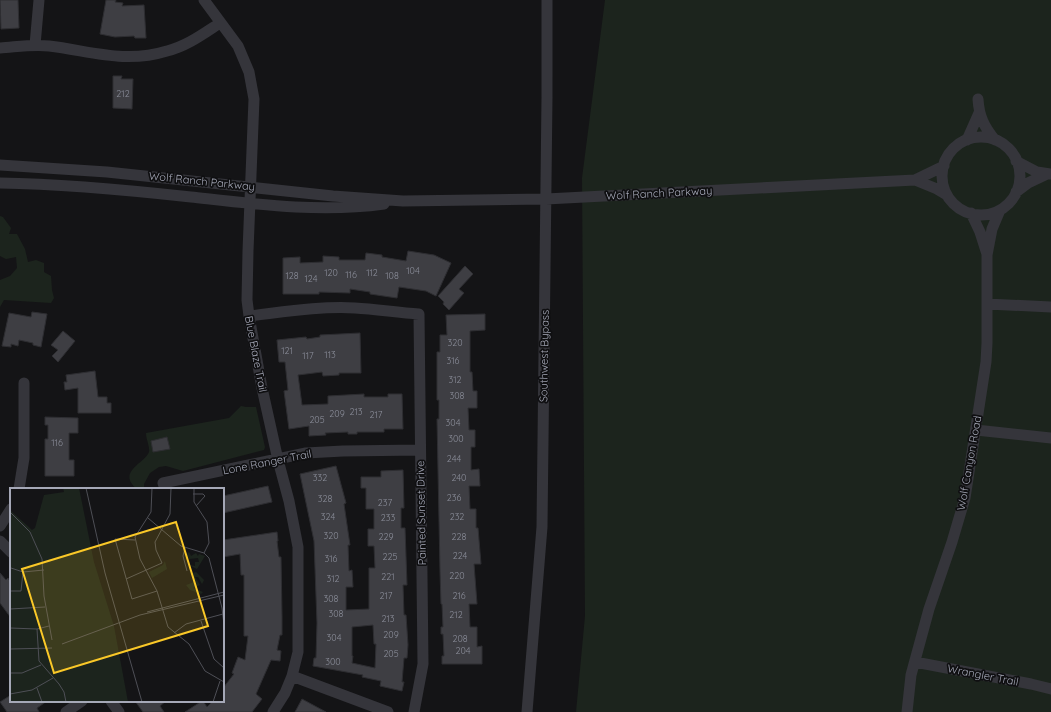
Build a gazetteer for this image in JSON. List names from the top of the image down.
{
  "streets": {
    "street": [
      "Wolf Ranch Parkway",
      "Blue Blaze Trail",
      "Southwest Bypass",
      "Lone Ranger Trail",
      "Wolf Canyon Road",
      "Painted Sunset Drive",
      "Wrangler Trail"
    ]
  },
  "crossings": [
    ["Wolf Ranch Parkway", "Blue Blaze Trail"],
    ["Wolf Ranch Parkway", "Southwest Bypass"],
    ["Wolf Ranch Parkway", "Wolf Canyon Road"],
    ["Blue Blaze Trail", "Lone Ranger Trail"],
    ["Blue Blaze Trail", "Painted Sunset Drive"],
    ["Lone Ranger Trail", "Painted Sunset Drive"],
    ["Wolf Canyon Road", "Wrangler Trail"]
  ],
  "house_numbers": [
    "212",
    "104",
    "120",
    "112",
    "116",
    "128",
    "108",
    "124",
    "320",
    "121",
    "113",
    "117",
    "316",
    "312",
    "308",
    "213",
    "209",
    "217",
    "205",
    "304",
    "300",
    "116",
    "244",
    "332",
    "240",
    "236",
    "328",
    "237",
    "324",
    "232",
    "233",
    "320",
    "229",
    "228",
    "224",
    "225",
    "316",
    "220",
    "221",
    "312",
    "217",
    "216",
    "308",
    "308",
    "212",
    "213",
    "209",
    "304",
    "208",
    "204",
    "205",
    "300"
  ]
}
